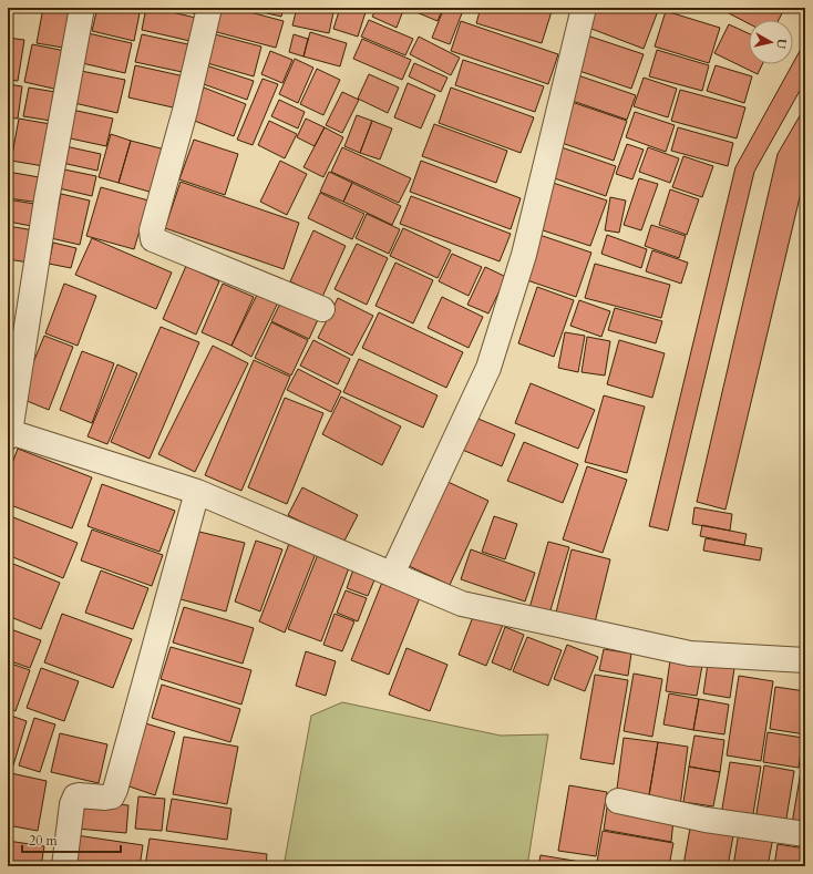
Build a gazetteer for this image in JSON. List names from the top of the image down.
{
  "scale_bar": "20 m",
  "north": "right"
}
